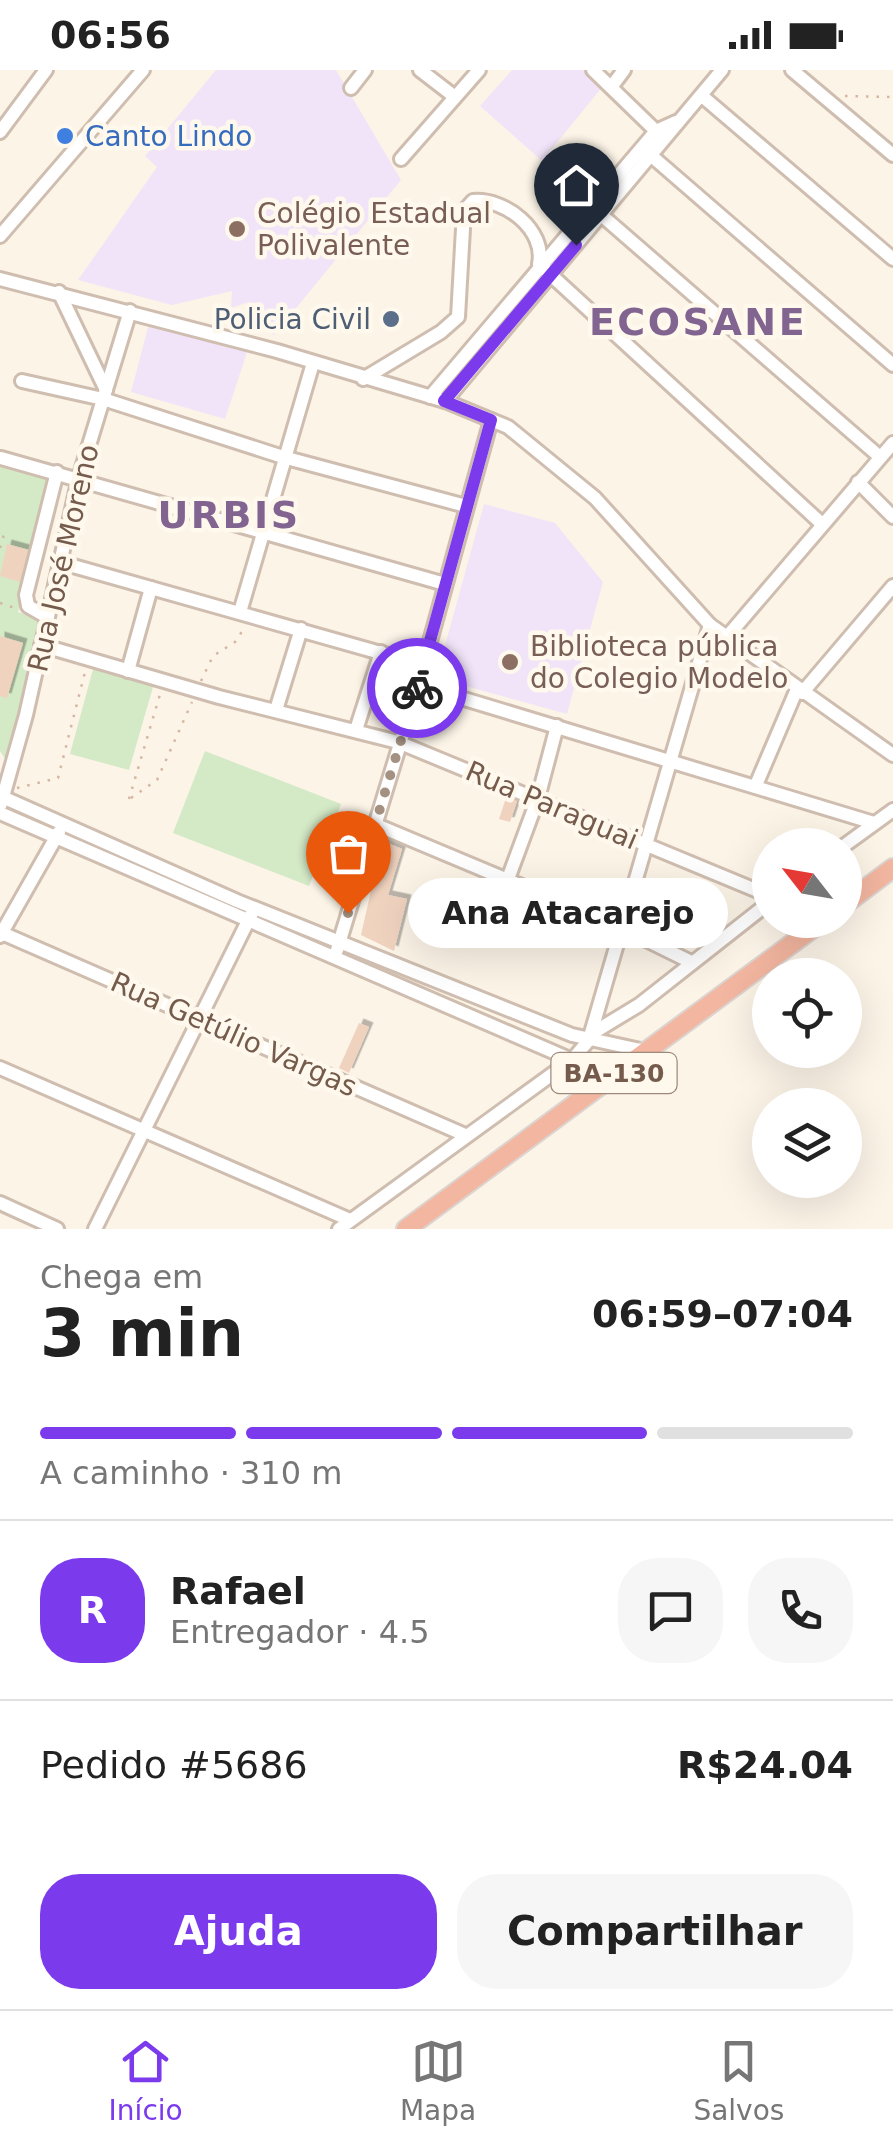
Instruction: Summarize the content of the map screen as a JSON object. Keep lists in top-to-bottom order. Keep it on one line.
{"streets":{"highway":["BA-130"],"street":["Rua José Moreno","Rua Paraguai","Rua Getúlio Vargas"]},"crossings":[["Rua José Moreno","Rua Paraguai"]],"districts":["ECOSANE","URBIS"],"places":["Canto Lindo","Colégio Estadual Polivalente","Policia Civil","Biblioteca pública do Colegio Modelo","Ana Atacarejo"],"north":"top left","page":{"status":"06:56","bubble":"Ana Atacarejo","heading":["3 min","Chega em","06:59–07:04"],"panel":["Rafael","Entregador · 4.5","Pedido #5686","R$24.04"],"bar":"A caminho · 310 m","round":"R","buttons":["Ajuda","Compartilhar"],"tabs":["Início","Mapa","Salvos"]}}
